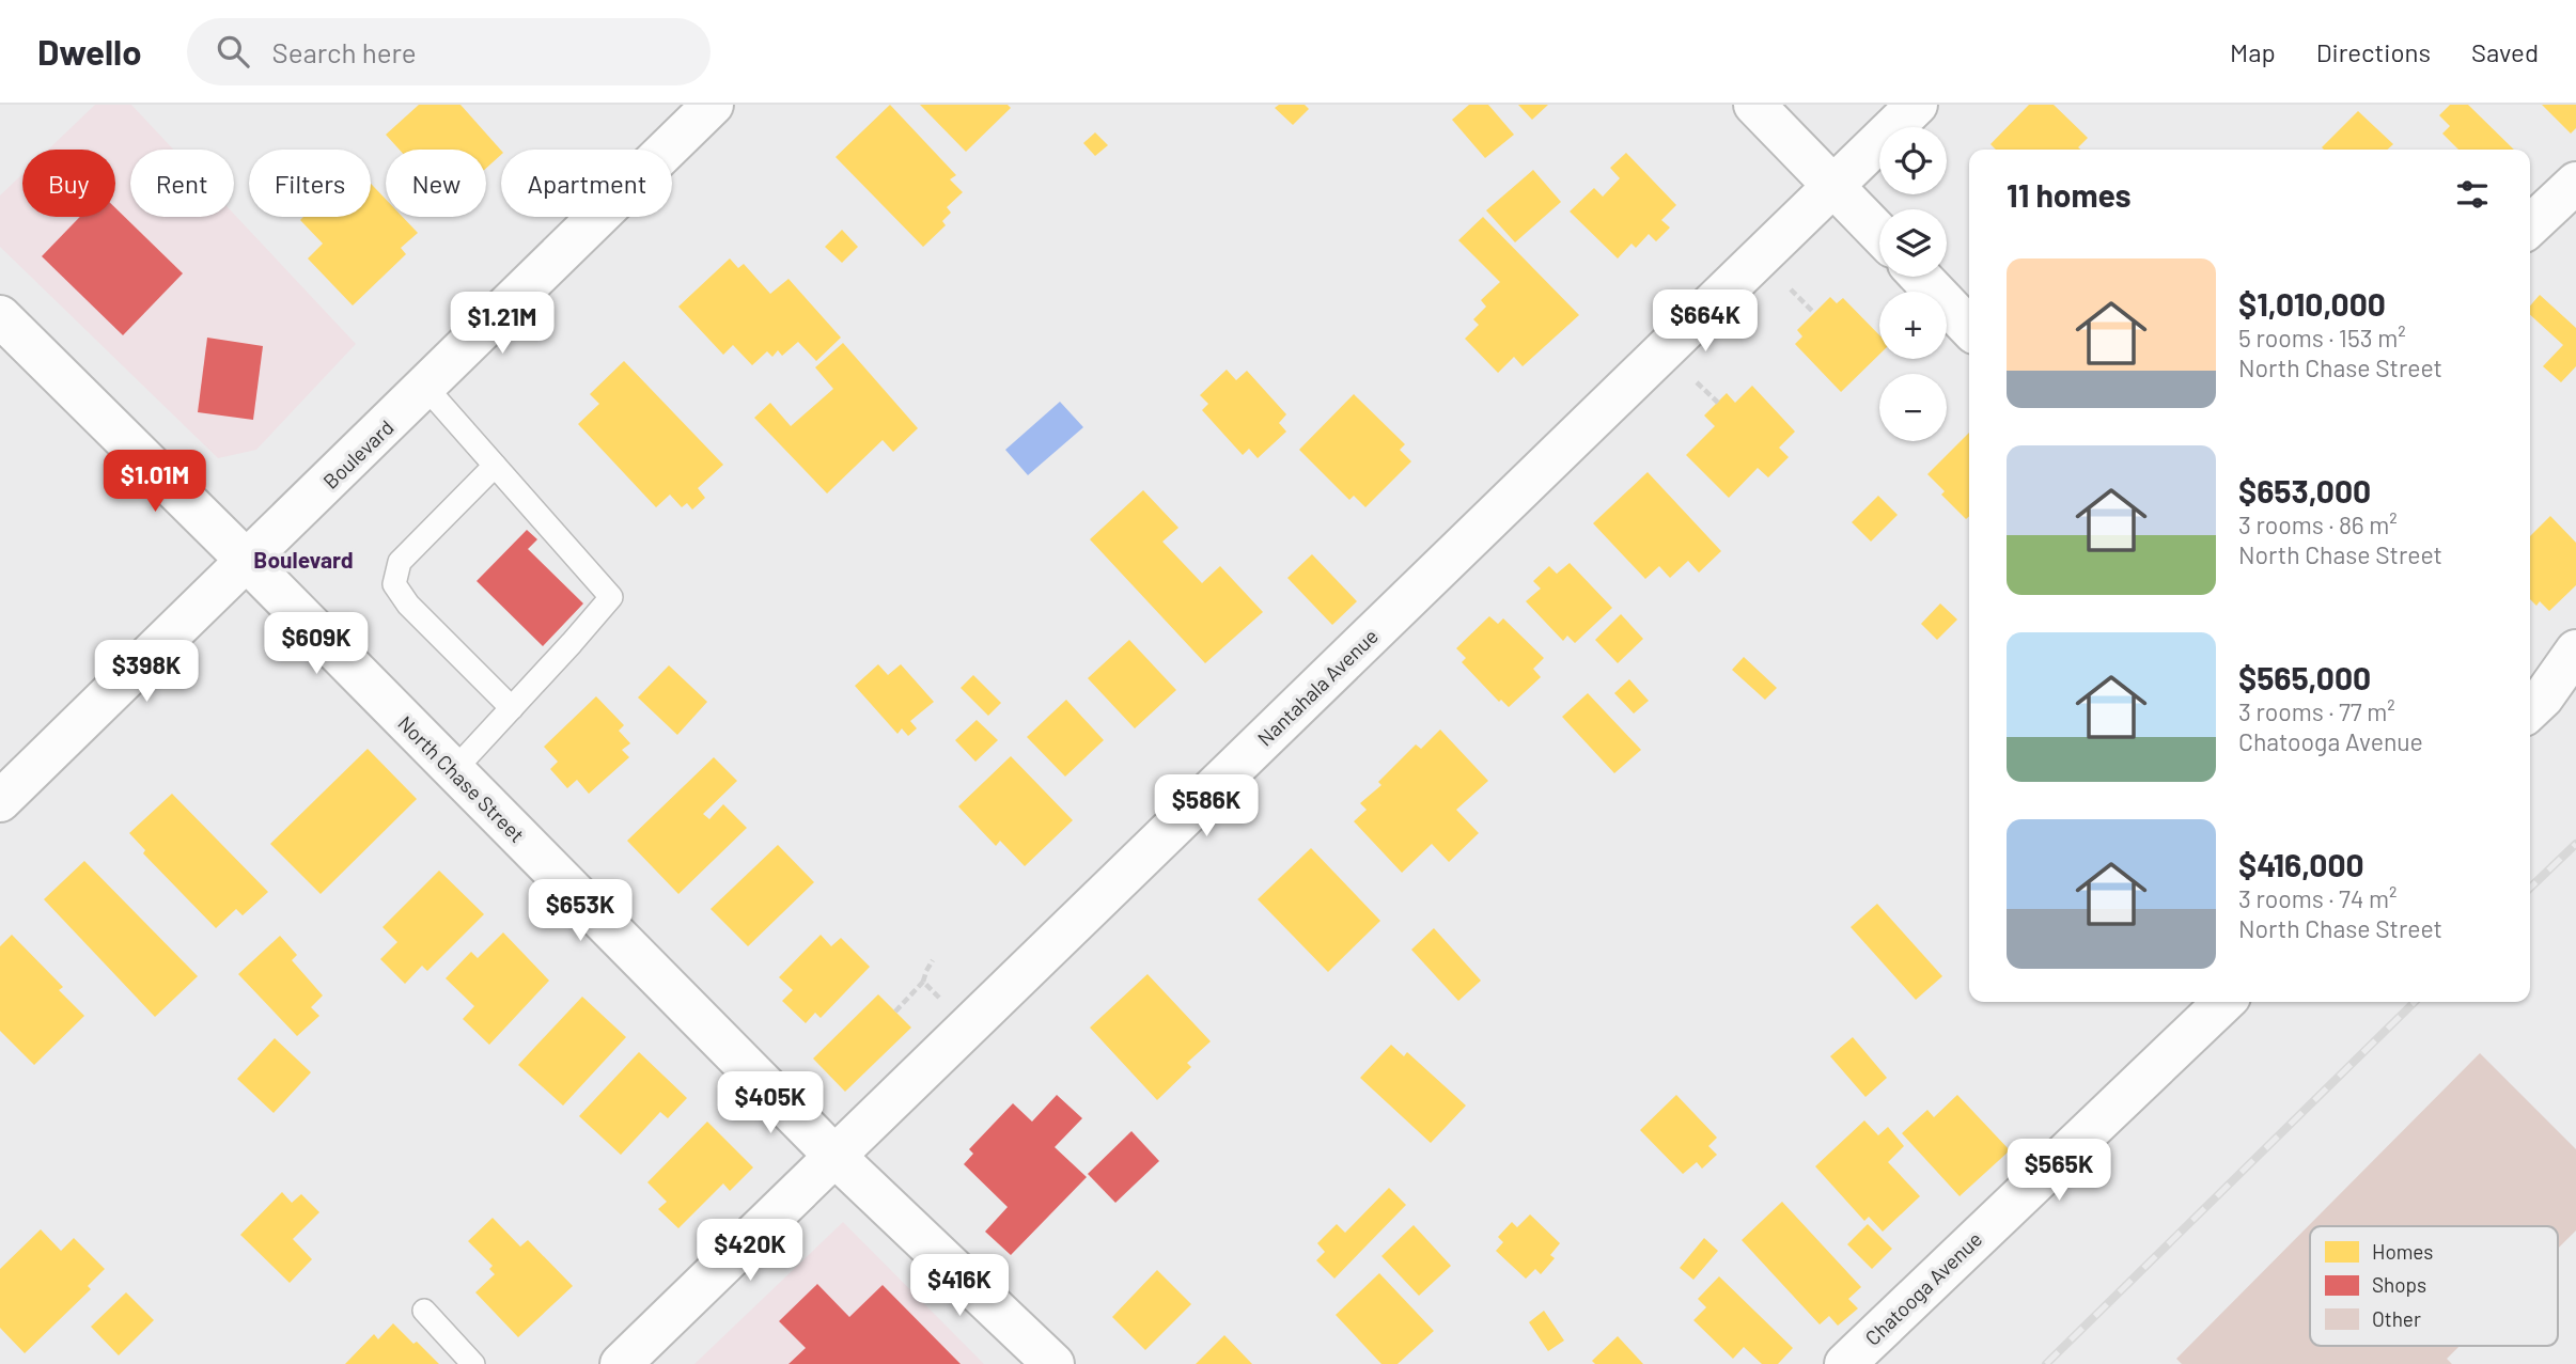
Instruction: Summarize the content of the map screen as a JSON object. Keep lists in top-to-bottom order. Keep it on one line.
{"streets":{"street":["Boulevard","Nantahala Avenue","North Chase Street","Chatooga Avenue"]},"crossings":[["Boulevard","North Chase Street"],["Nantahala Avenue","North Chase Street"]],"districts":["Boulevard"],"legend":["Homes","Shops","Other"],"page":{"header":"Dwello","search":"Search here","nav":["Map","Directions","Saved"],"map_buttons":["+","−"],"chip":["Buy","Rent","Filters","New","Apartment"],"heading":"11 homes","list":[{"name":"$1,010,000","note":"5 rooms · 153 m² · North Chase Street"},{"name":"$653,000","note":"3 rooms · 86 m² · North Chase Street"},{"name":"$565,000","note":"3 rooms · 77 m² · Chatooga Avenue"},{"name":"$416,000","note":"3 rooms · 74 m² · North Chase Street"}],"price":["$664K","$1.21M","$1.01M","$609K","$398K","$586K","$653K","$405K","$565K","$420K","$416K"]}}
